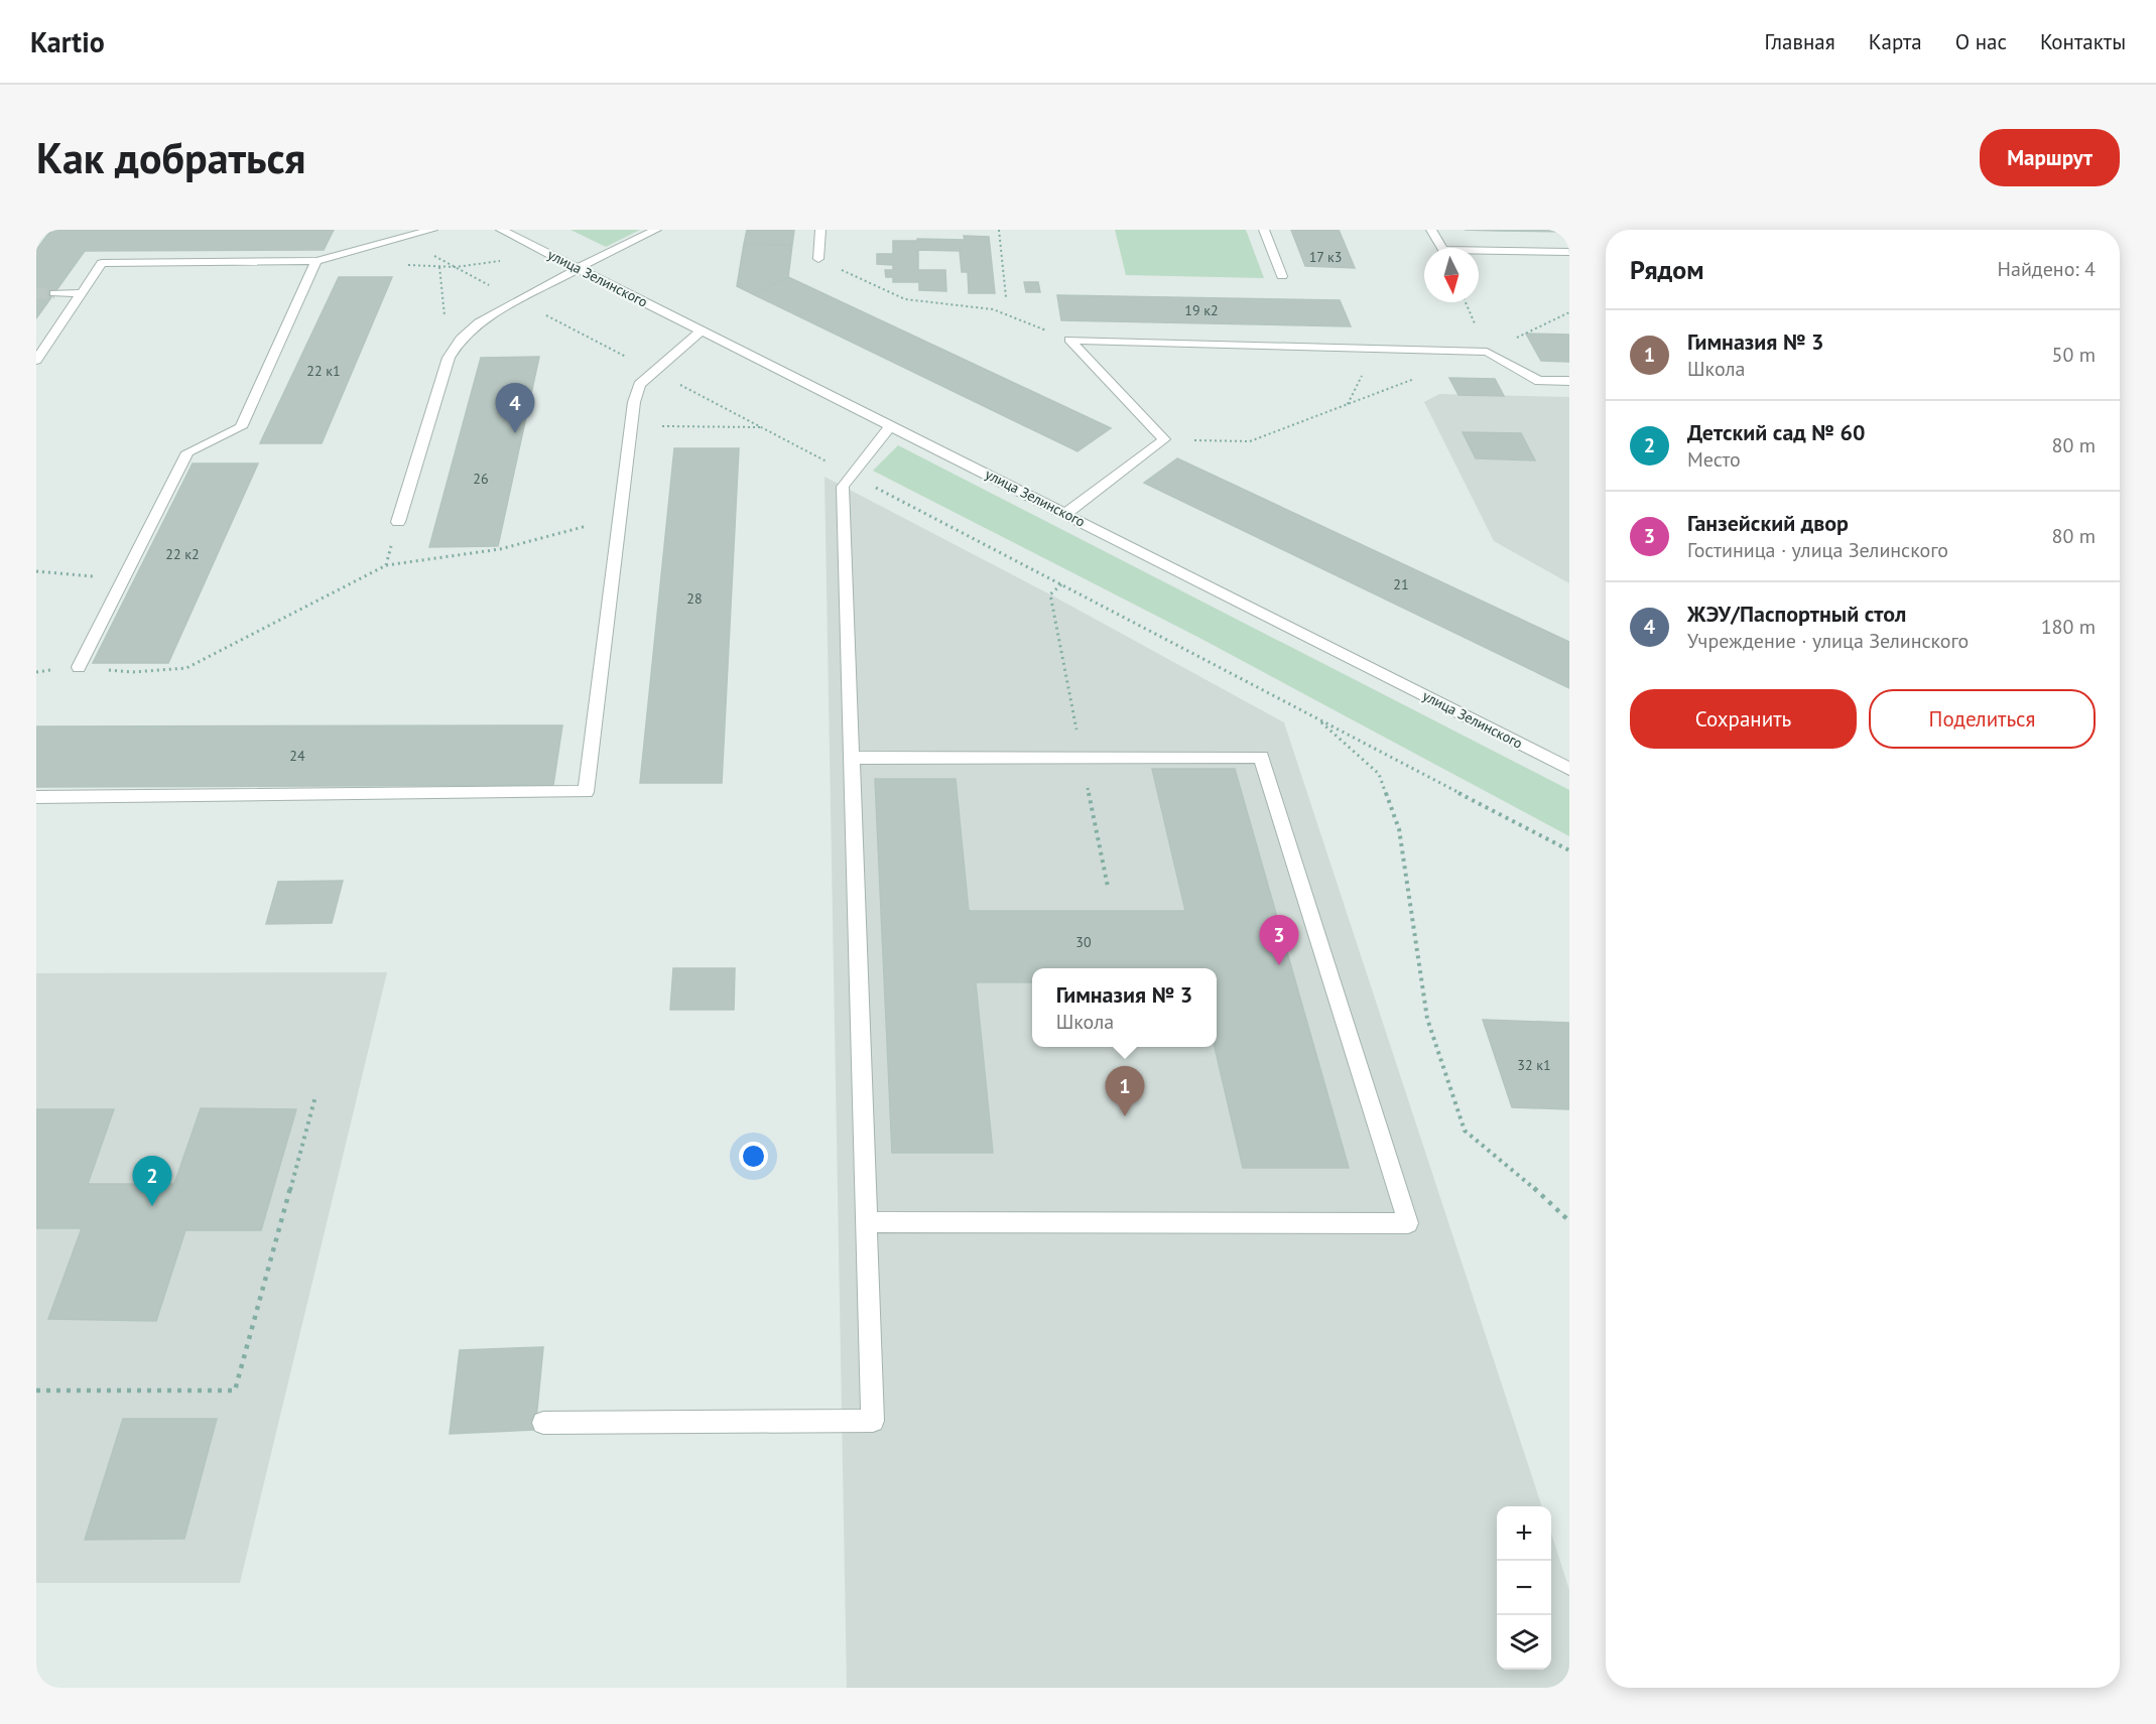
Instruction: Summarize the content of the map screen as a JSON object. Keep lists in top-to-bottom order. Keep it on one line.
{"streets":{"street":["улица Зелинского"]},"house_numbers":["17 к3","19 к2","22 к1","26","22 к2","21","28","24","30","32 к1"],"north":"bottom","page":{"header":"Kartio","nav":["Главная","Карта","О нас","Контакты"],"buttons":["Маршрут",["Сохранить","Поделиться"]],"title":"Как добраться","heading":["Рядом","Найдено: 4"],"list":[{"mark":"1","name":"Гимназия № 3","note":"Школа","value":"50 m"},{"mark":"2","name":"Детский сад № 60","note":"Место","value":"80 m"},{"mark":"3","name":"Ганзейский двор","note":"Гостиница · улица Зелинского","value":"80 m"},{"mark":"4","name":"ЖЭУ/Паспортный стол","note":"Учреждение · улица Зелинского","value":"180 m"}],"pins":["4","3","1","2"],"popup":["Гимназия № 3","Школа"],"map_buttons":["+","−"]}}
